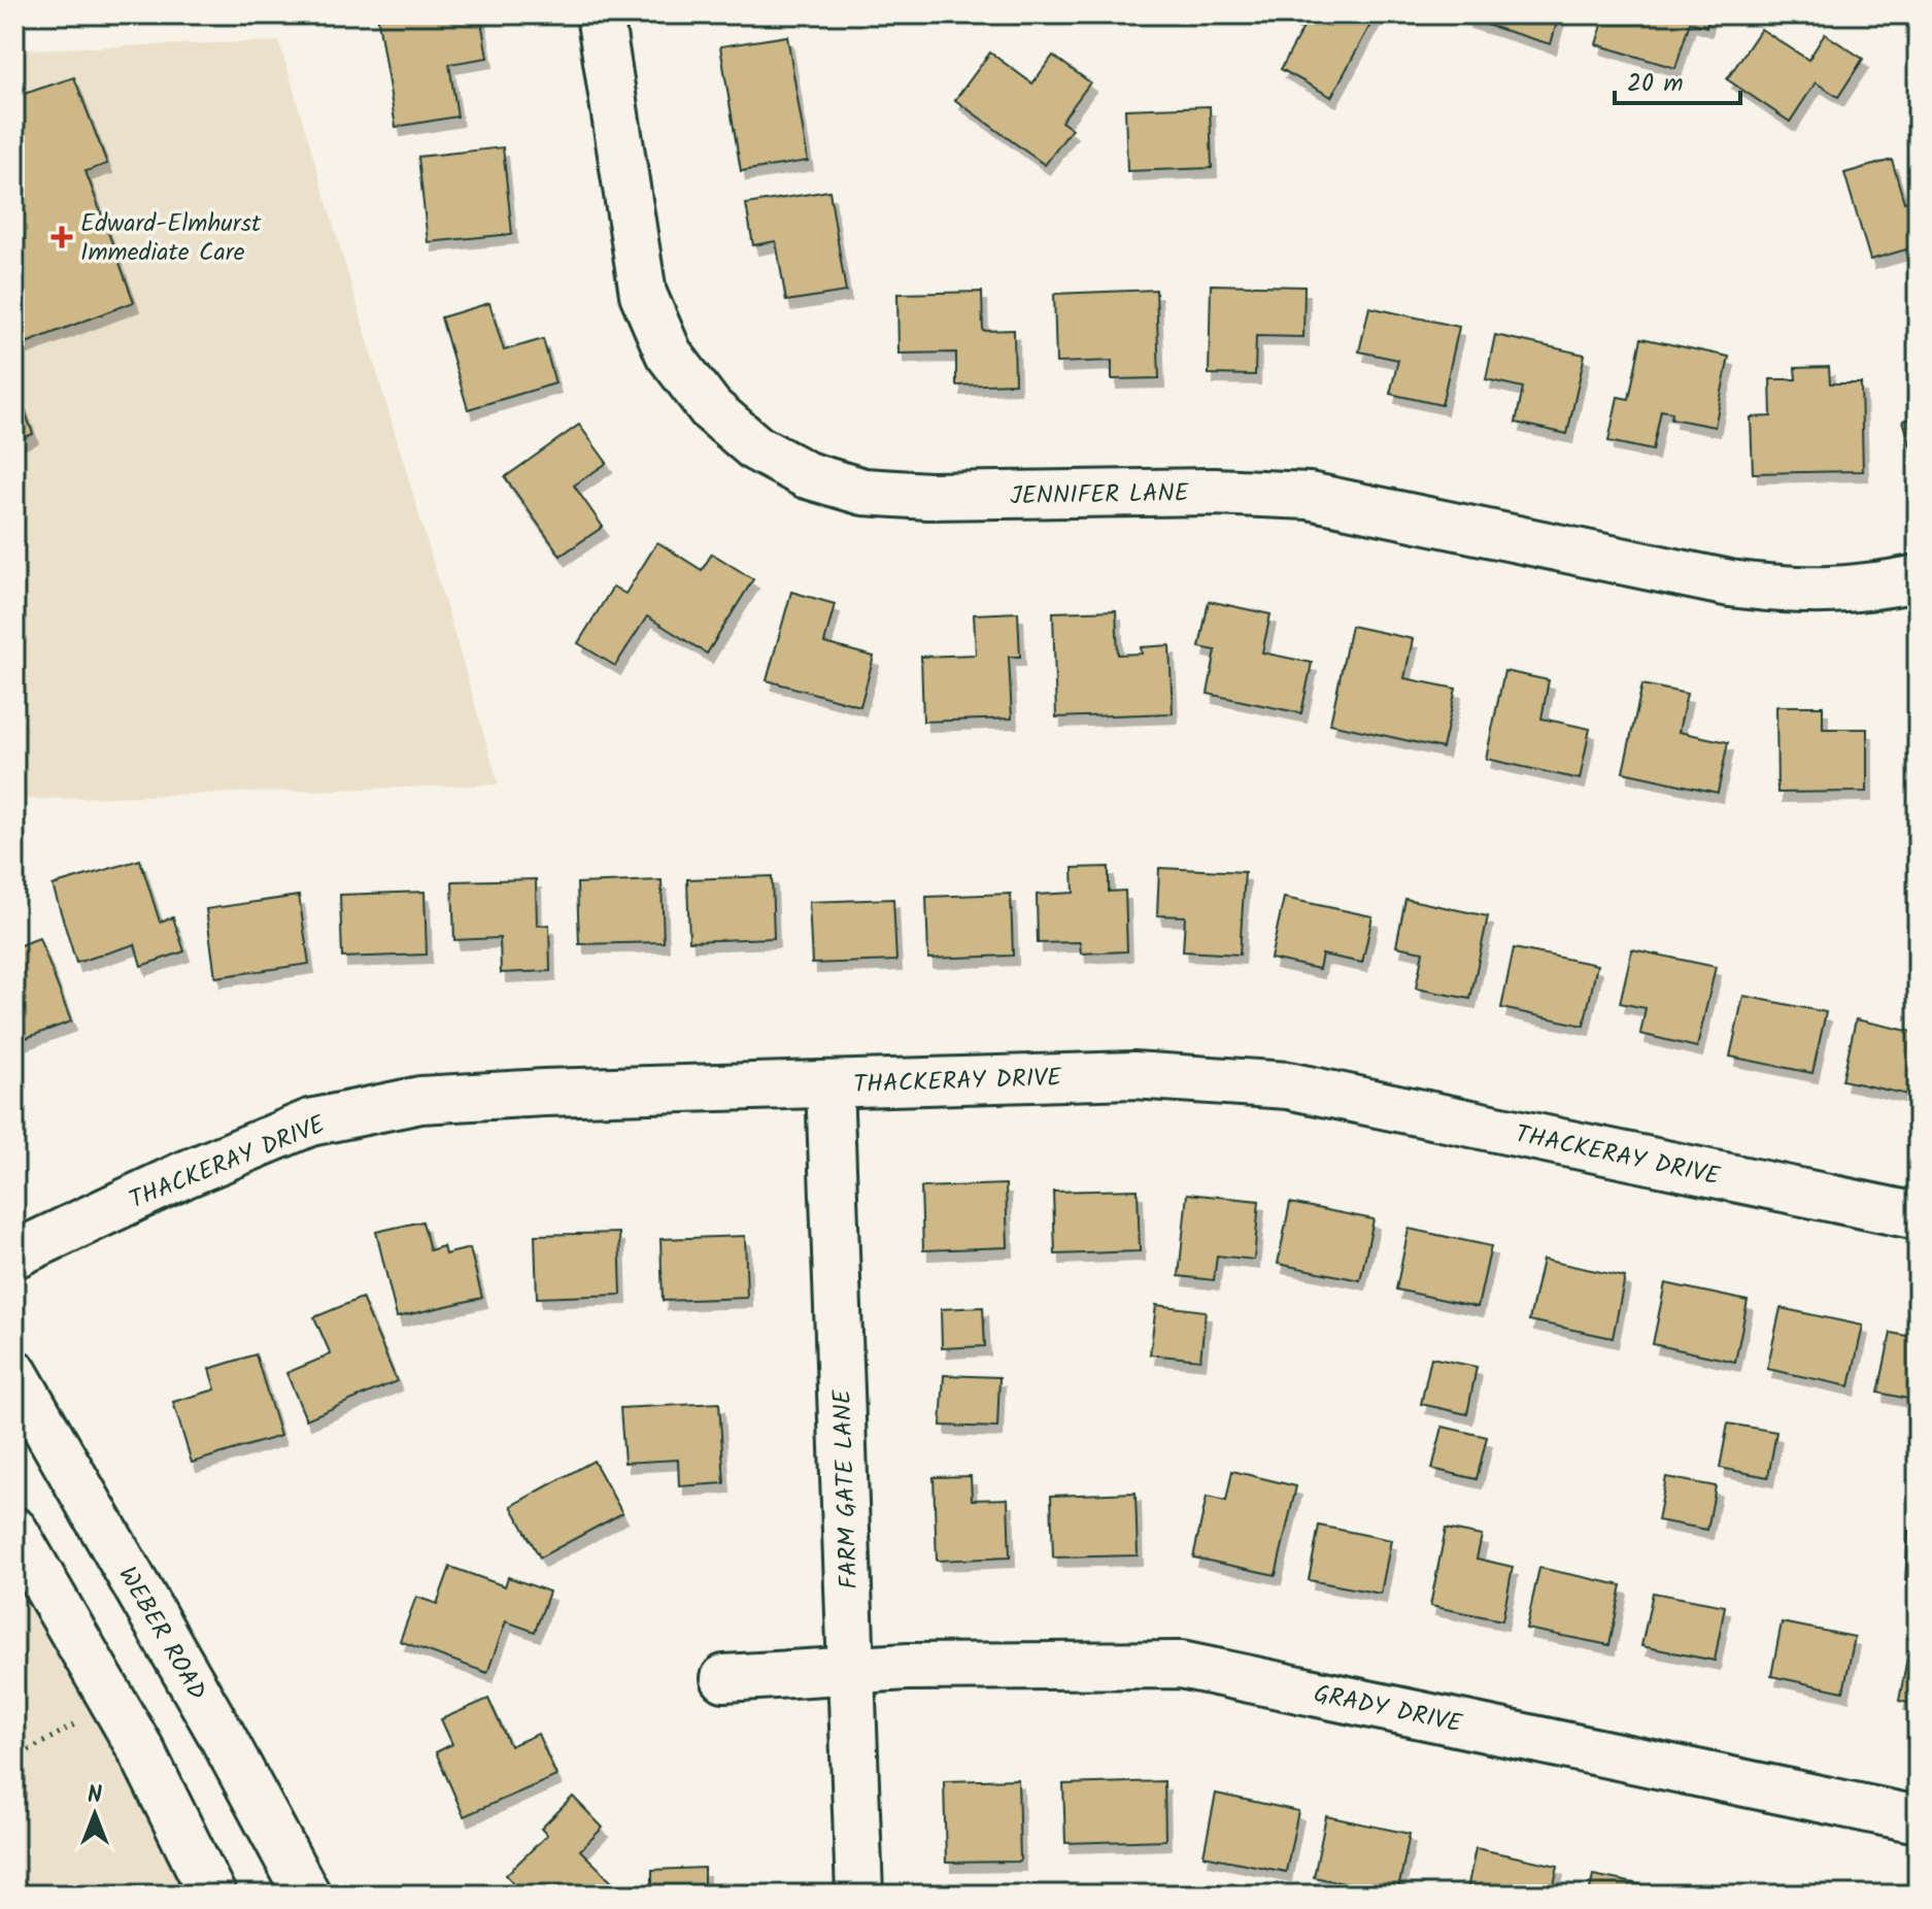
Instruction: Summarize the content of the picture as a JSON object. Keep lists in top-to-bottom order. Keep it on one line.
{"streets":{"street":["JENNIFER LANE","THACKERAY DRIVE","FARM GATE LANE","WEBER ROAD","GRADY DRIVE"]},"crossings":[["THACKERAY DRIVE","FARM GATE LANE"],["FARM GATE LANE","GRADY DRIVE"]],"places":{"health":["Edward-Elmhurst Immediate Care"]},"scale_bar":"20 m","north":"top"}
